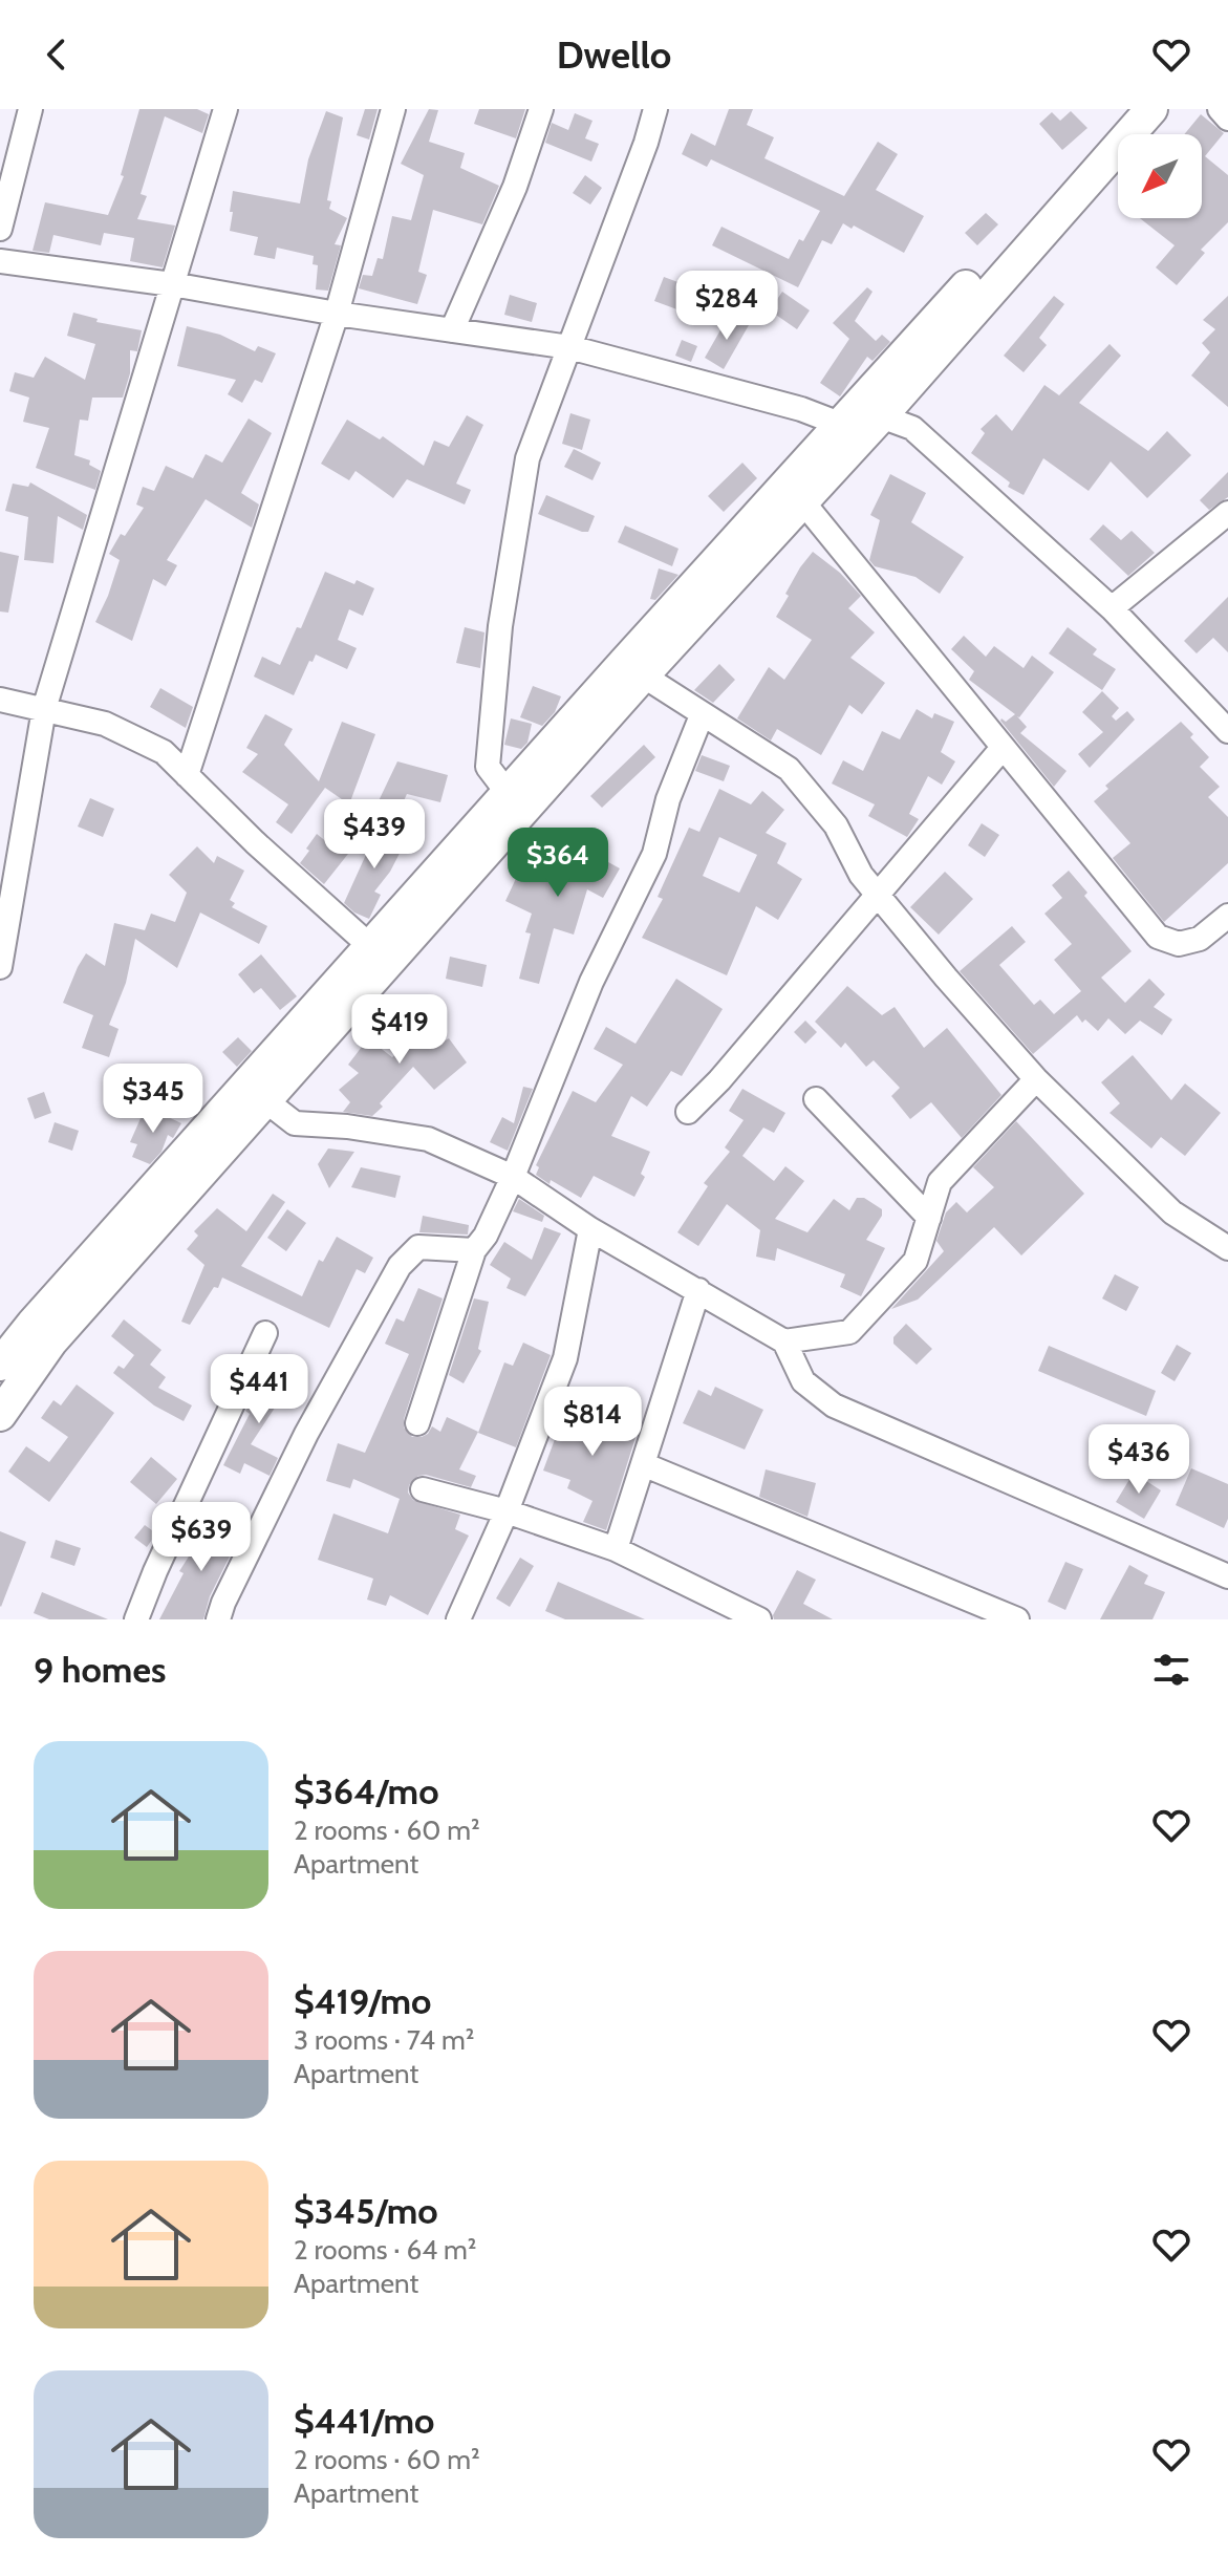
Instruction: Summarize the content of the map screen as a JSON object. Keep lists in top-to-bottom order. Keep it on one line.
{"north":"bottom left","page":{"header":"Dwello","price":["$284","$439","$364","$419","$345","$441","$814","$436","$639"],"heading":"9 homes","list":[{"name":"$364/mo","note":"2 rooms · 60 m² · Apartment"},{"name":"$419/mo","note":"3 rooms · 74 m² · Apartment"},{"name":"$345/mo","note":"2 rooms · 64 m² · Apartment"},{"name":"$441/mo","note":"2 rooms · 60 m² · Apartment"}]}}
